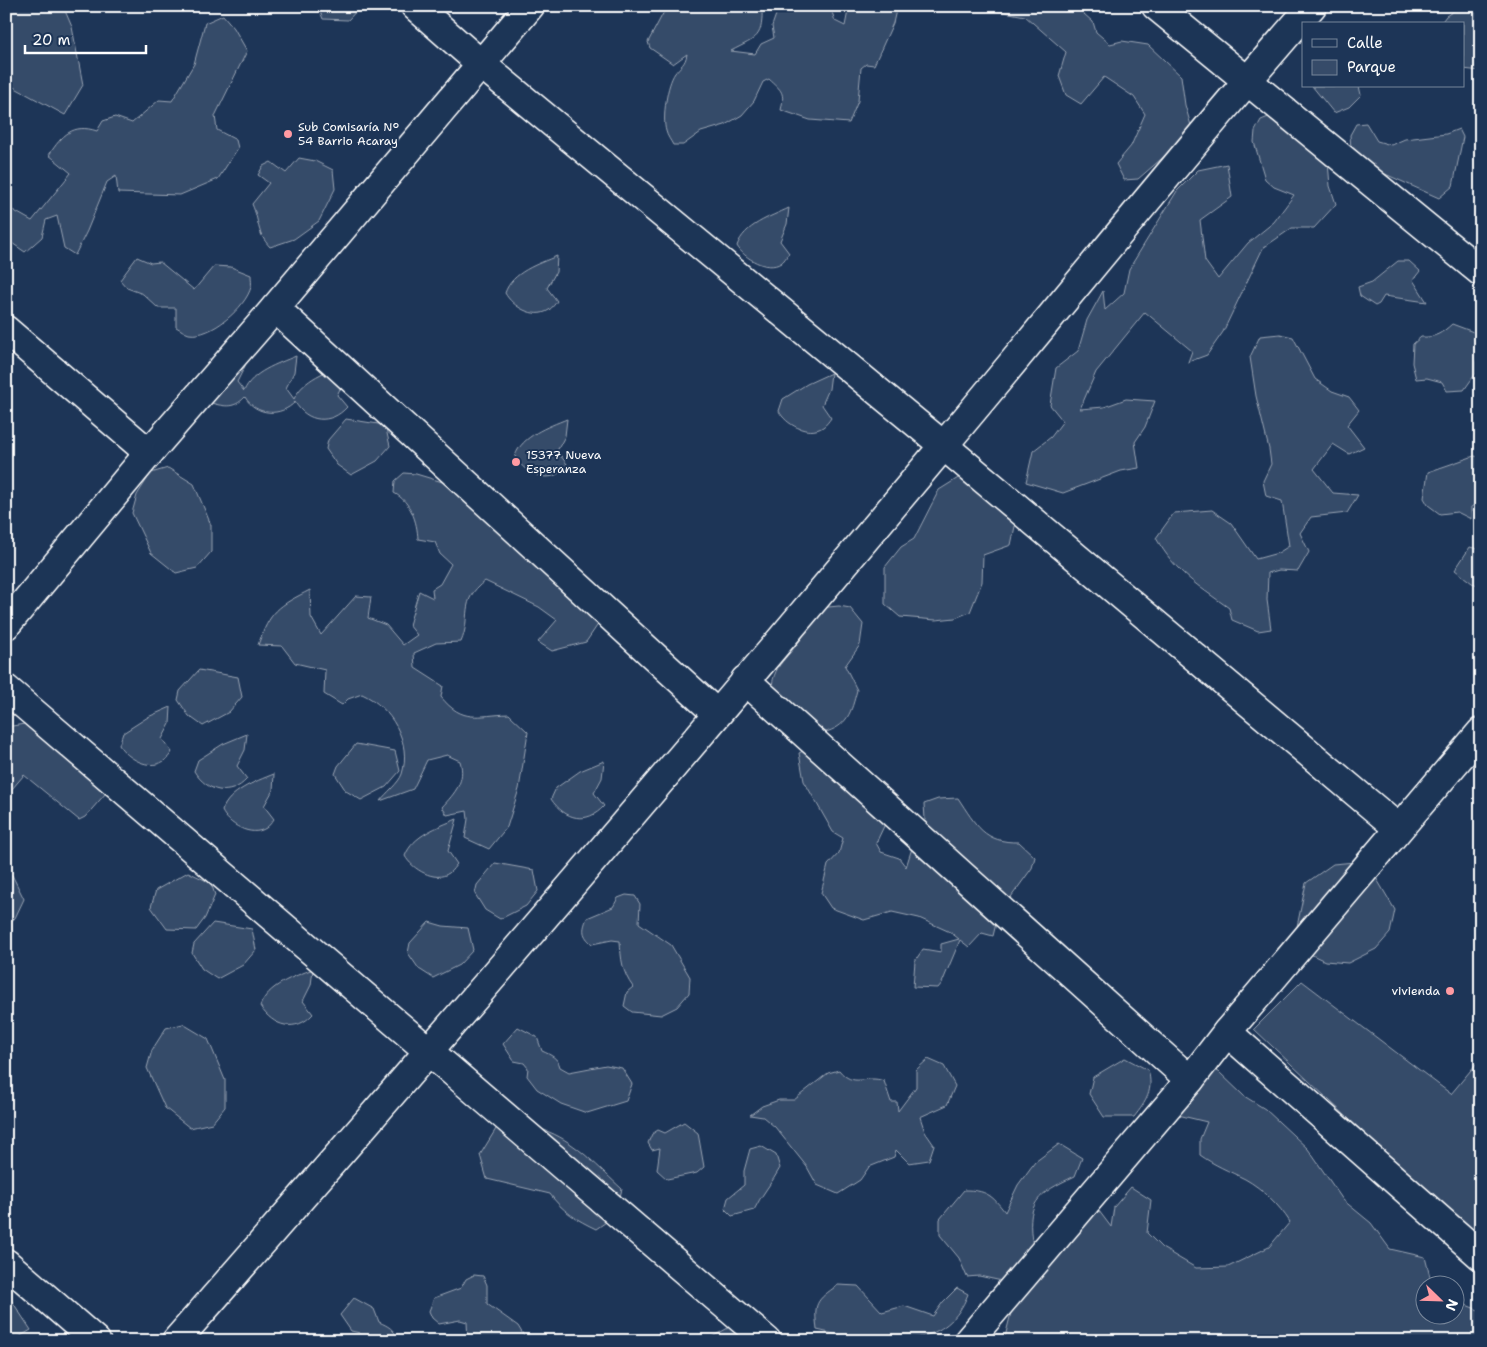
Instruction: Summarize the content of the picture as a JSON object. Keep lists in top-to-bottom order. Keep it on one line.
{"places":["Sub Comisaría N° 54 Barrio Acaray","15377 Nueva Esperanza","vivienda"],"legend":["Calle","Parque"],"scale_bar":"20 m","north":"bottom right"}
